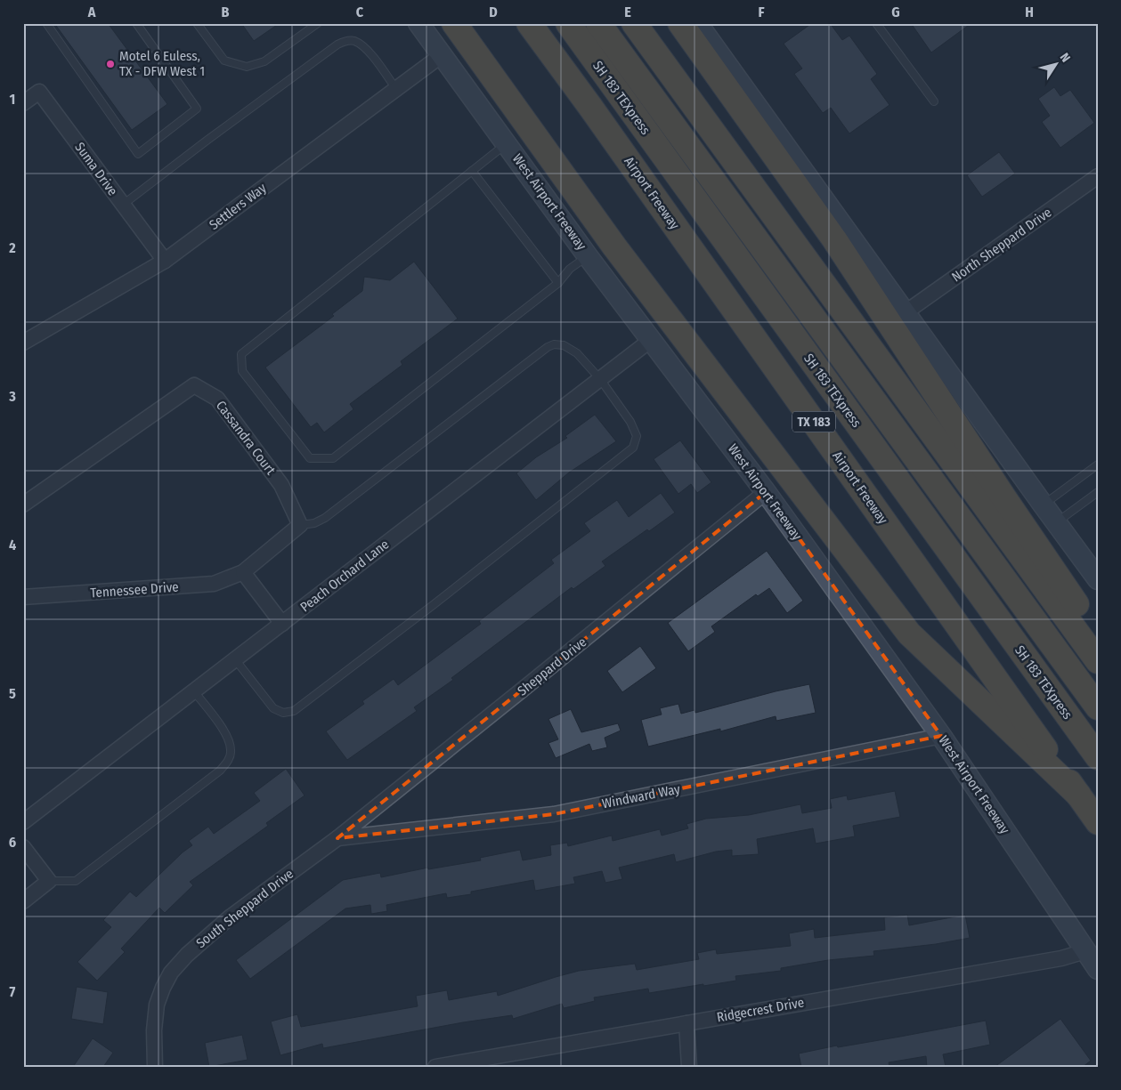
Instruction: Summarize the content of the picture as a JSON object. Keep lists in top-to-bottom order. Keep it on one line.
{"streets":{"highway":["SH 183 TEXpress","Airport Freeway","TX 183"],"main road":["West Airport Freeway"],"street":["Suma Drive","Settlers Way","North Sheppard Drive","Cassandra Court","Peach Orchard Lane","Tennessee Drive","Sheppard Drive","Windward Way","South Sheppard Drive","Ridgecrest Drive"]},"crossings":[["Suma Drive","Settlers Way"],["West Airport Freeway","Settlers Way"],["West Airport Freeway","Peach Orchard Lane"],["West Airport Freeway","Sheppard Drive"],["West Airport Freeway","Windward Way"],["West Airport Freeway","Ridgecrest Drive"],["Sheppard Drive","Windward Way"],["Sheppard Drive","South Sheppard Drive"],["Windward Way","South Sheppard Drive"]],"places":["Motel 6 Euless, TX - DFW West 1"],"north":"top right","grid":{"columns":["A","B","C","D","E","F","G","H"],"rows":["1","2","3","4","5","6","7"]}}
